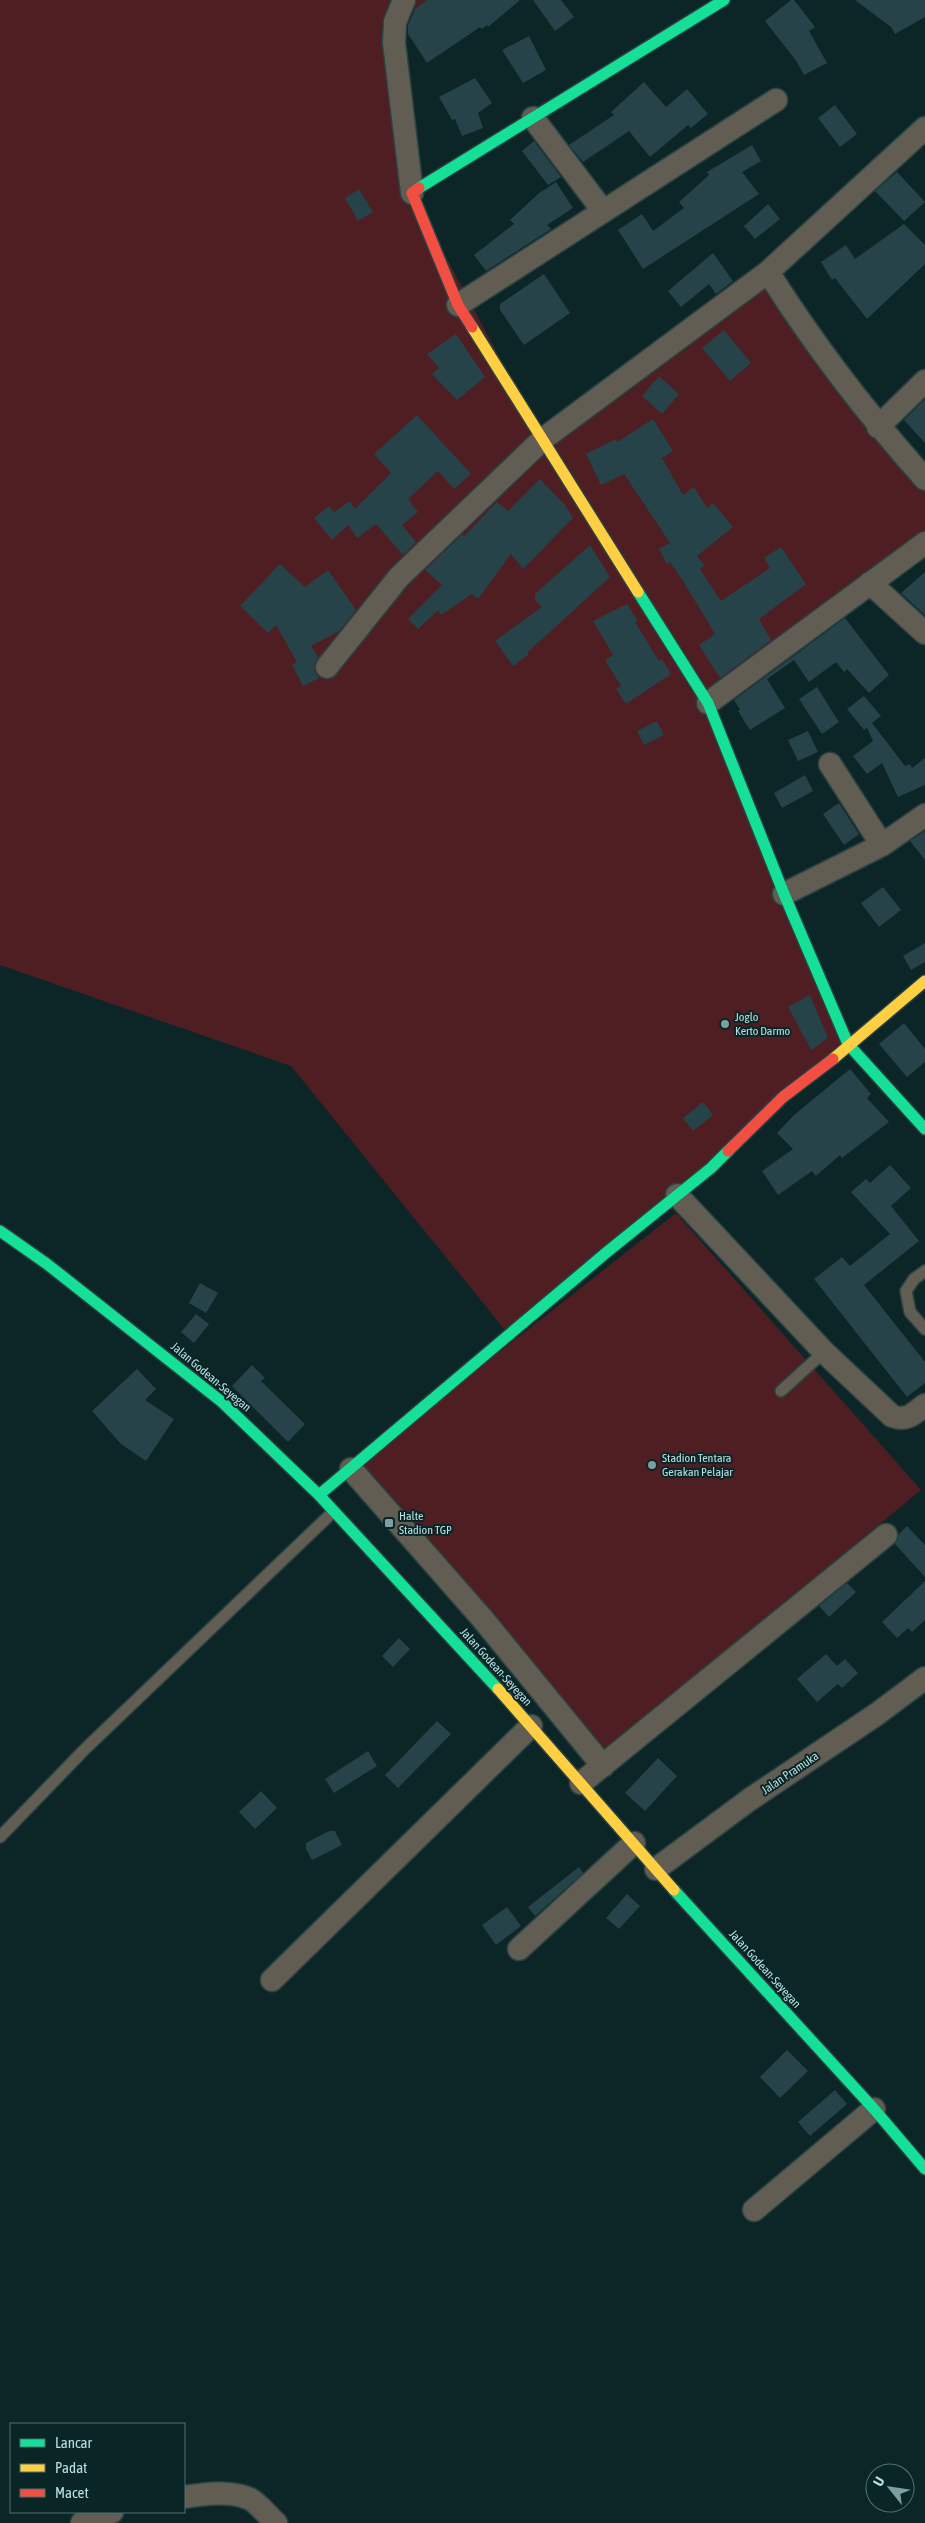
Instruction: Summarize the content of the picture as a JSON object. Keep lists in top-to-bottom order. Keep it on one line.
{"streets":{"street":["Jalan Godean-Seyegan","Jalan Pramuka"]},"crossings":[["Jalan Godean-Seyegan","Jalan Pramuka"]],"places":{"other":["Joglo Kerto Darmo","Stadion Tentara Gerakan Pelajar"],"transit":["Halte Stadion TGP"]},"legend":["Lancar","Padat","Macet"],"north":"top left"}
